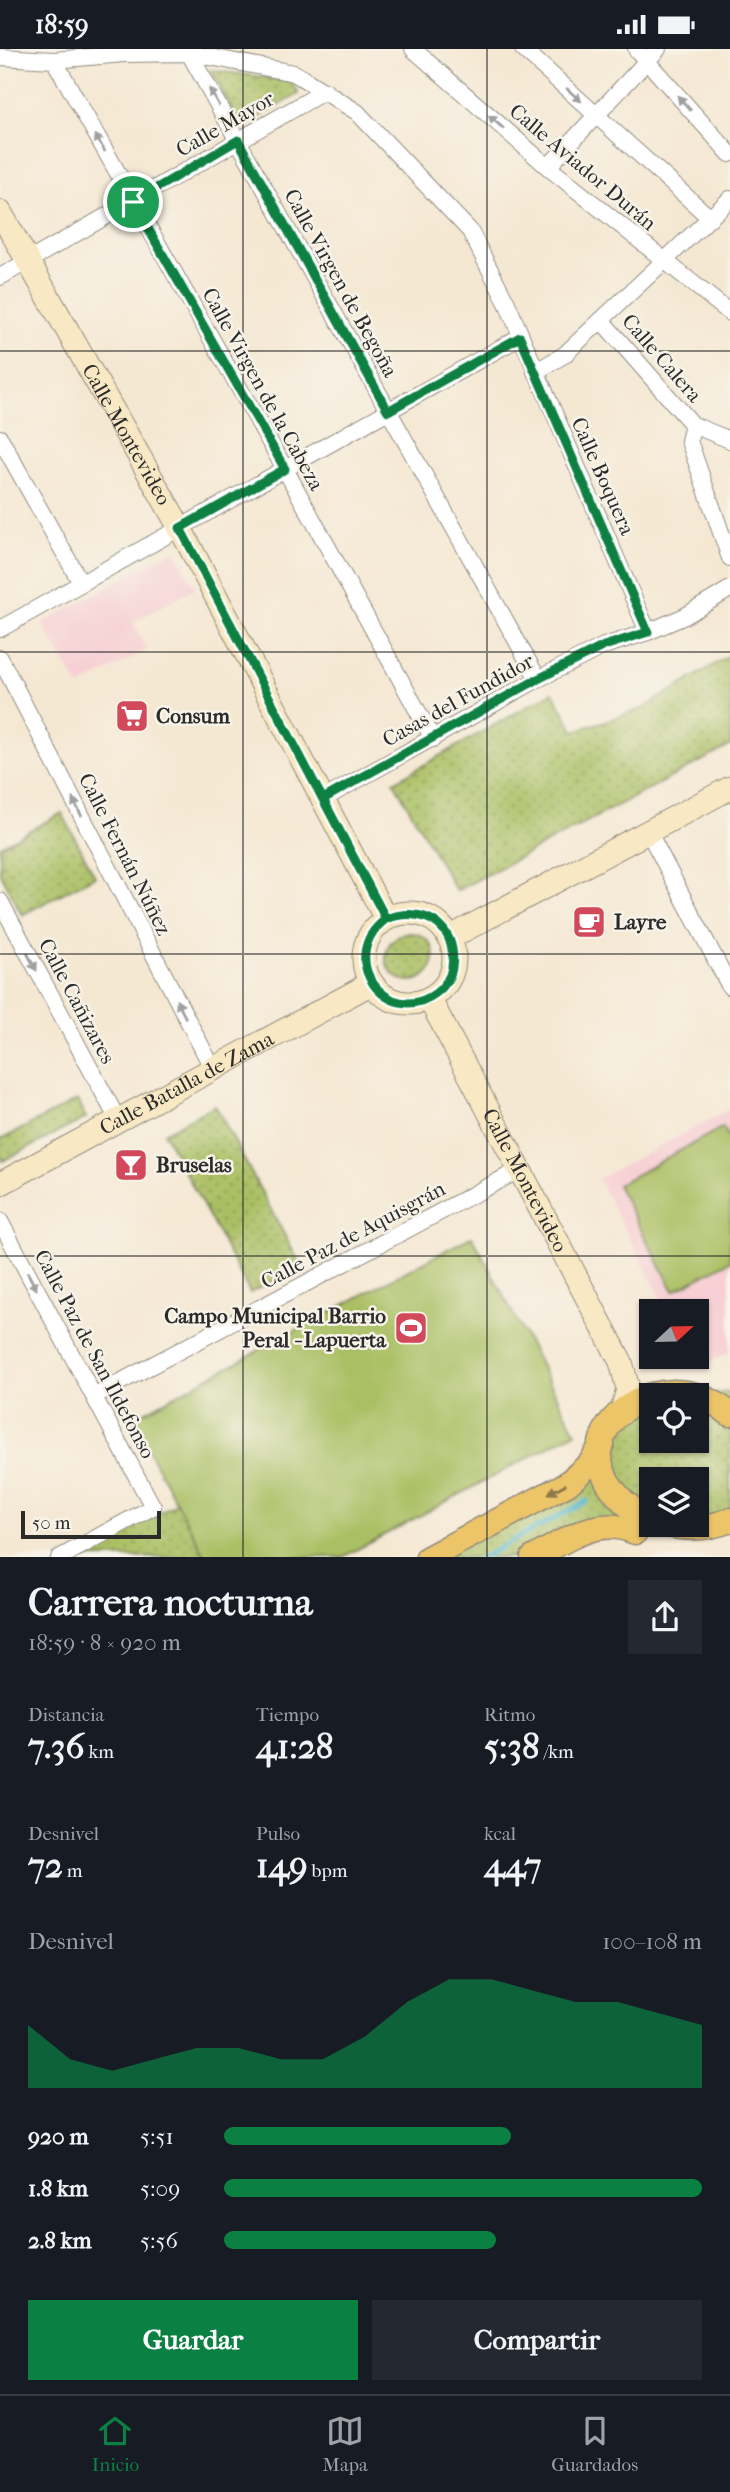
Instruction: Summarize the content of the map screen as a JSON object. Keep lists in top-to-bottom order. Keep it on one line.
{"streets":{"street":["Calle Mayor","Calle Aviador Durán","Calle Virgen de Begoña","Calle Calera","Calle Virgen de la Cabeza","Calle Montevideo","Calle Boquera","Casas del Fundidor","Calle Fernán Núñez","Calle Cañizares","Calle Batalla de Zama","Calle Paz de Aquisgrán","Calle Paz de San Ildefonso"]},"crossings":[["Calle Mayor","Calle Virgen de Begoña"],["Calle Mayor","Calle Virgen de la Cabeza"],["Calle Mayor","Calle Montevideo"],["Calle Mayor","Calle Boquera"],["Calle Virgen de Begoña","Calle Boquera"],["Calle Virgen de Begoña","Casas del Fundidor"],["Calle Virgen de la Cabeza","Calle Boquera"],["Calle Virgen de la Cabeza","Casas del Fundidor"],["Calle Montevideo","Casas del Fundidor"],["Calle Montevideo","Calle Batalla de Zama"],["Calle Montevideo","Calle Paz de Aquisgrán"],["Calle Boquera","Casas del Fundidor"],["Calle Fernán Núñez","Calle Batalla de Zama"],["Calle Cañizares","Calle Batalla de Zama"],["Calle Paz de Aquisgrán","Calle Paz de San Ildefonso"]],"one_way":["Calle Fernán Núñez","Calle Cañizares","Calle Paz de San Ildefonso"],"places":{"supermarket":["Consum"],"cafe":["Layre"],"bar":["Bruselas"],"sports":["Campo Municipal Barrio Peral - Lapuerta"]},"scale_bar":"50 m","north":"right","page":{"status":"18:59","scale":"50 m","heading":["Carrera nocturna","18:59 · 8 × 920 m"],"stats":[["Distancia","7.36 km"],["Tiempo","41:28"],["Ritmo","5:38 /km"],["Desnivel","72 m"],["Pulso","149 bpm"],["kcal","447"]],"chart":["Desnivel","100–108 m"],"list":[{"name":"920 m","note":"5:51"},{"name":"1.8 km","note":"5:09"},{"name":"2.8 km","note":"5:56"}],"buttons":["Guardar","Compartir"],"tabs":["Inicio","Mapa","Guardados"]}}
